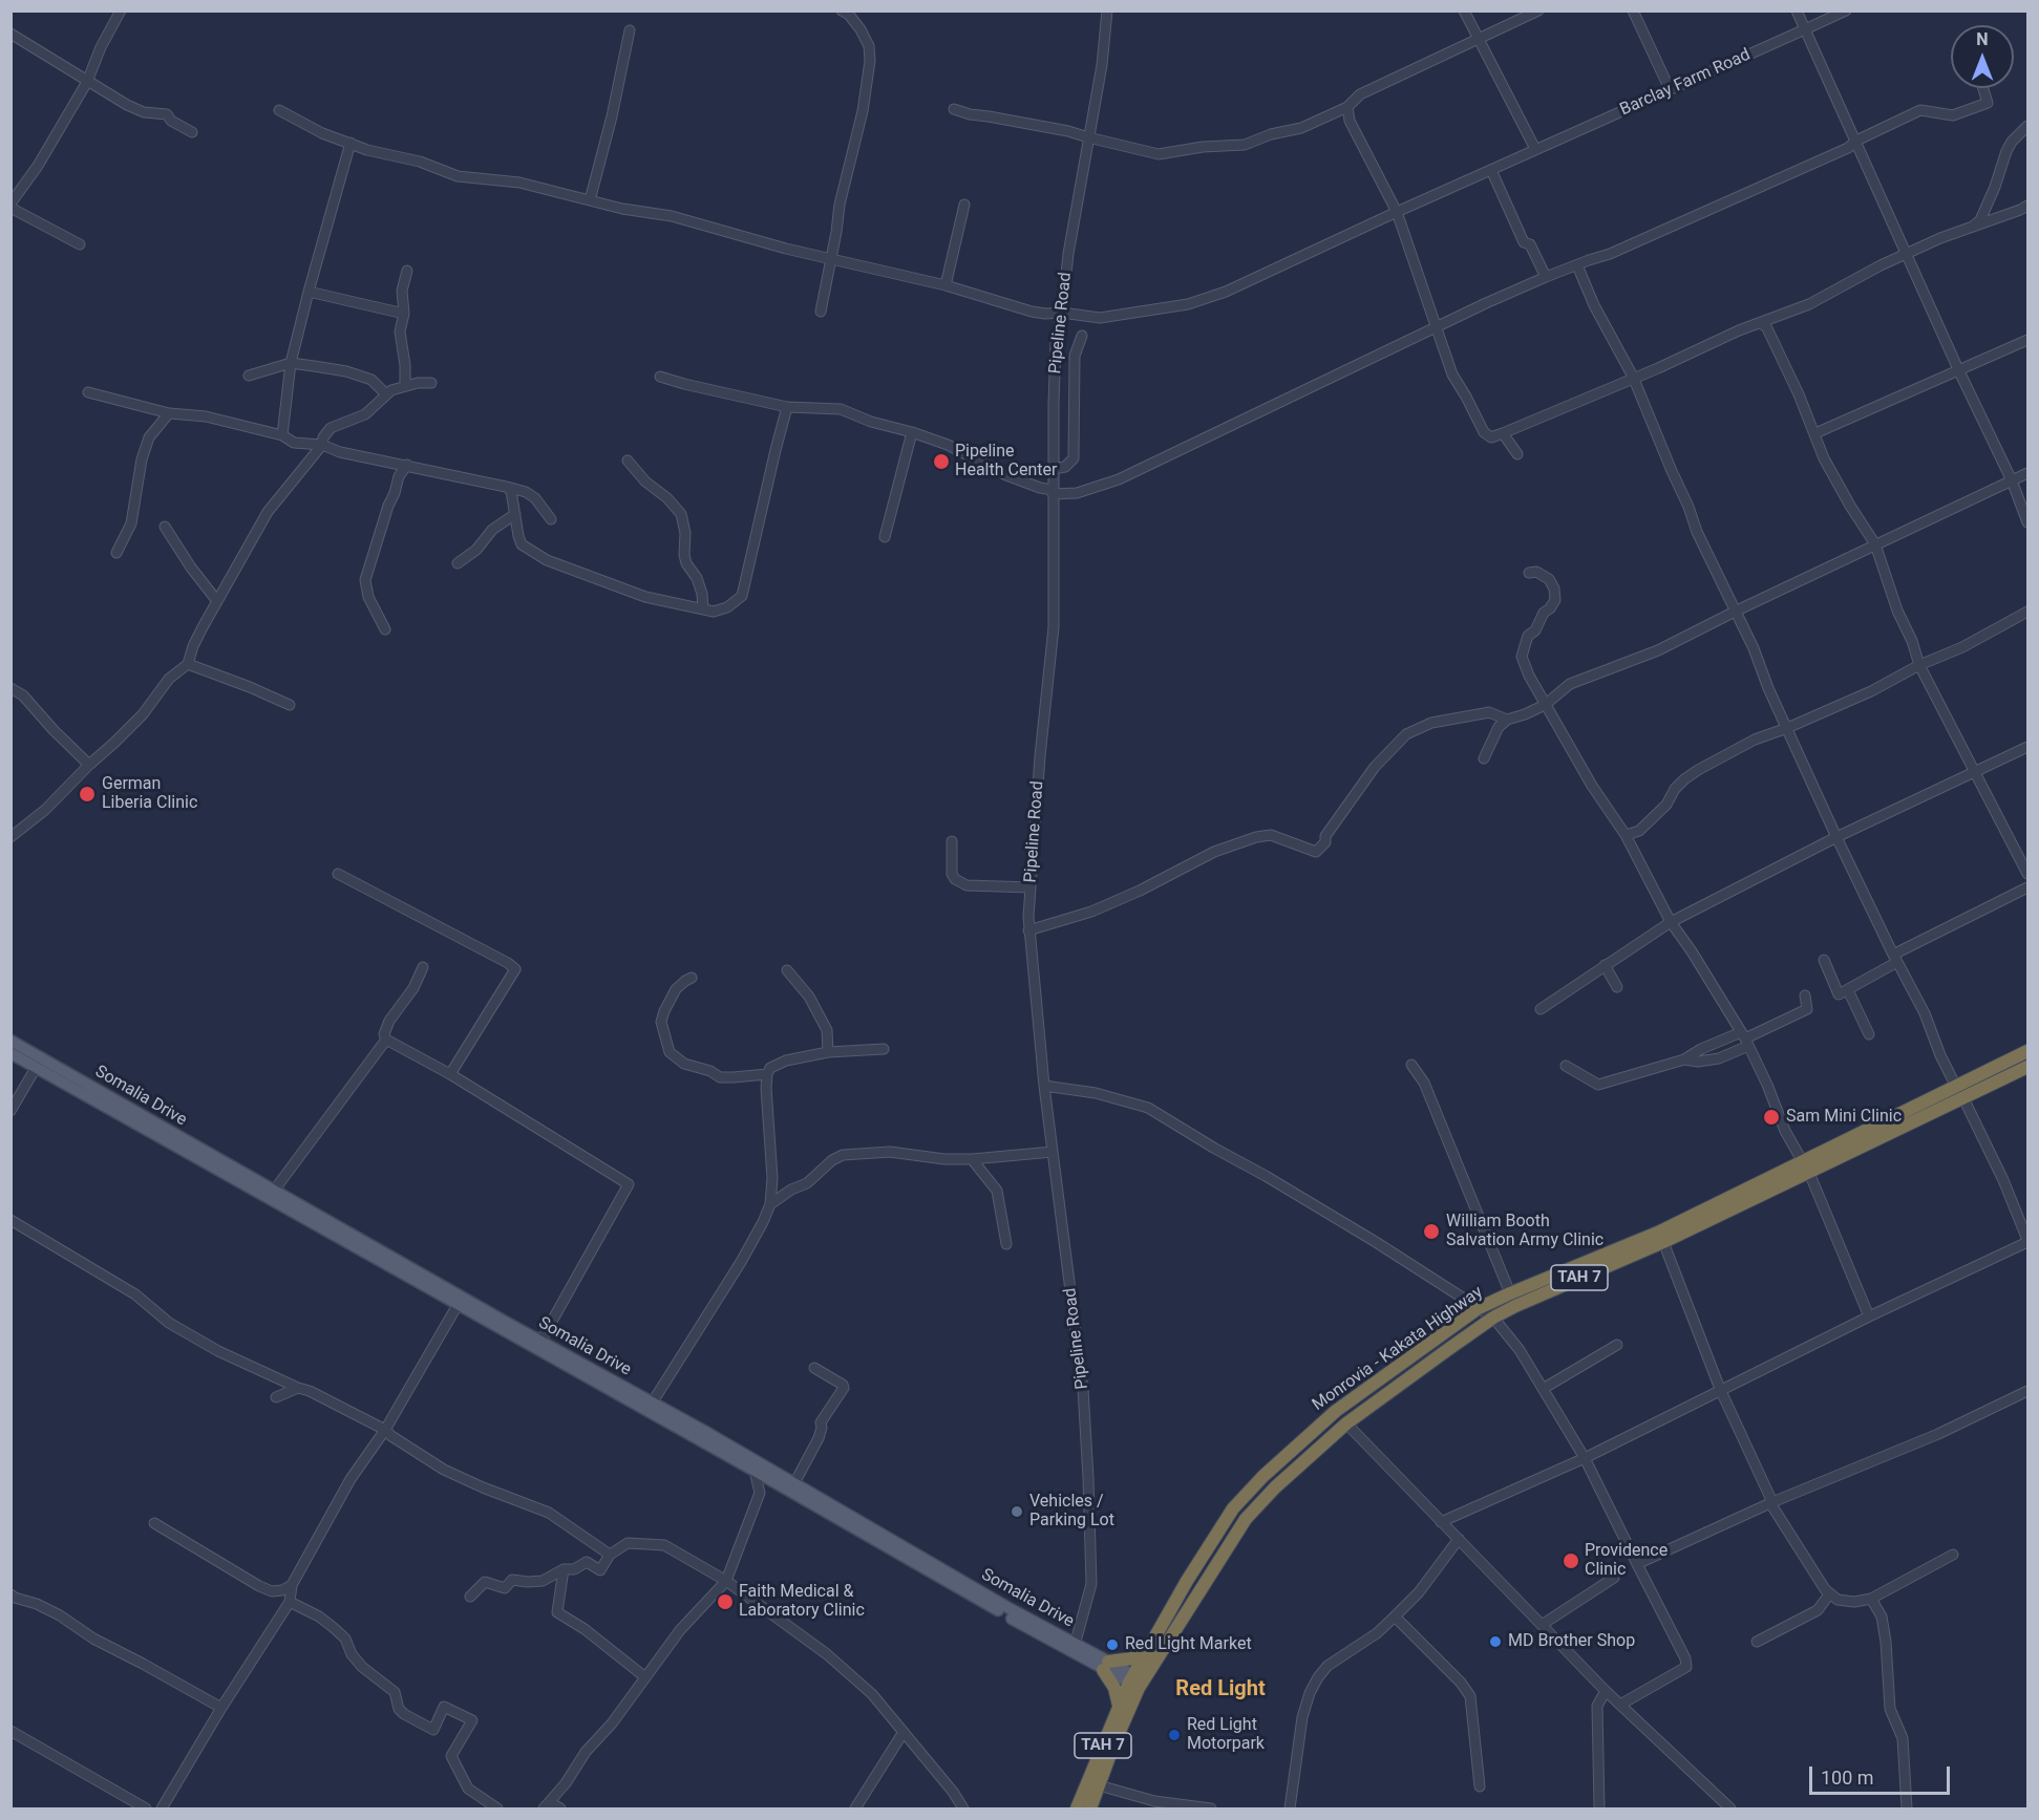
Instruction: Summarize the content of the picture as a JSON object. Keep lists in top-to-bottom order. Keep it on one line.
{"streets":{"highway":["TAH 7","Monrovia - Kakata Highway"],"main road":["Somalia Drive"],"street":["Barclay Farm Road","Pipeline Road"]},"crossings":[["Barclay Farm Road","Pipeline Road"],["Pipeline Road","Somalia Drive"],["Somalia Drive","TAH 7"],["Somalia Drive","Monrovia - Kakata Highway"],["TAH 7","Monrovia - Kakata Highway"]],"districts":["Red Light"],"places":["Pipeline Health Center","German Liberia Clinic","Sam Mini Clinic","William Booth Salvation Army Clinic","Vehicles / Parking Lot","Providence Clinic","Faith Medical & Laboratory Clinic","MD Brother Shop","Red Light Market","Red Light Motorpark"],"scale_bar":"100 m","north":"top"}
